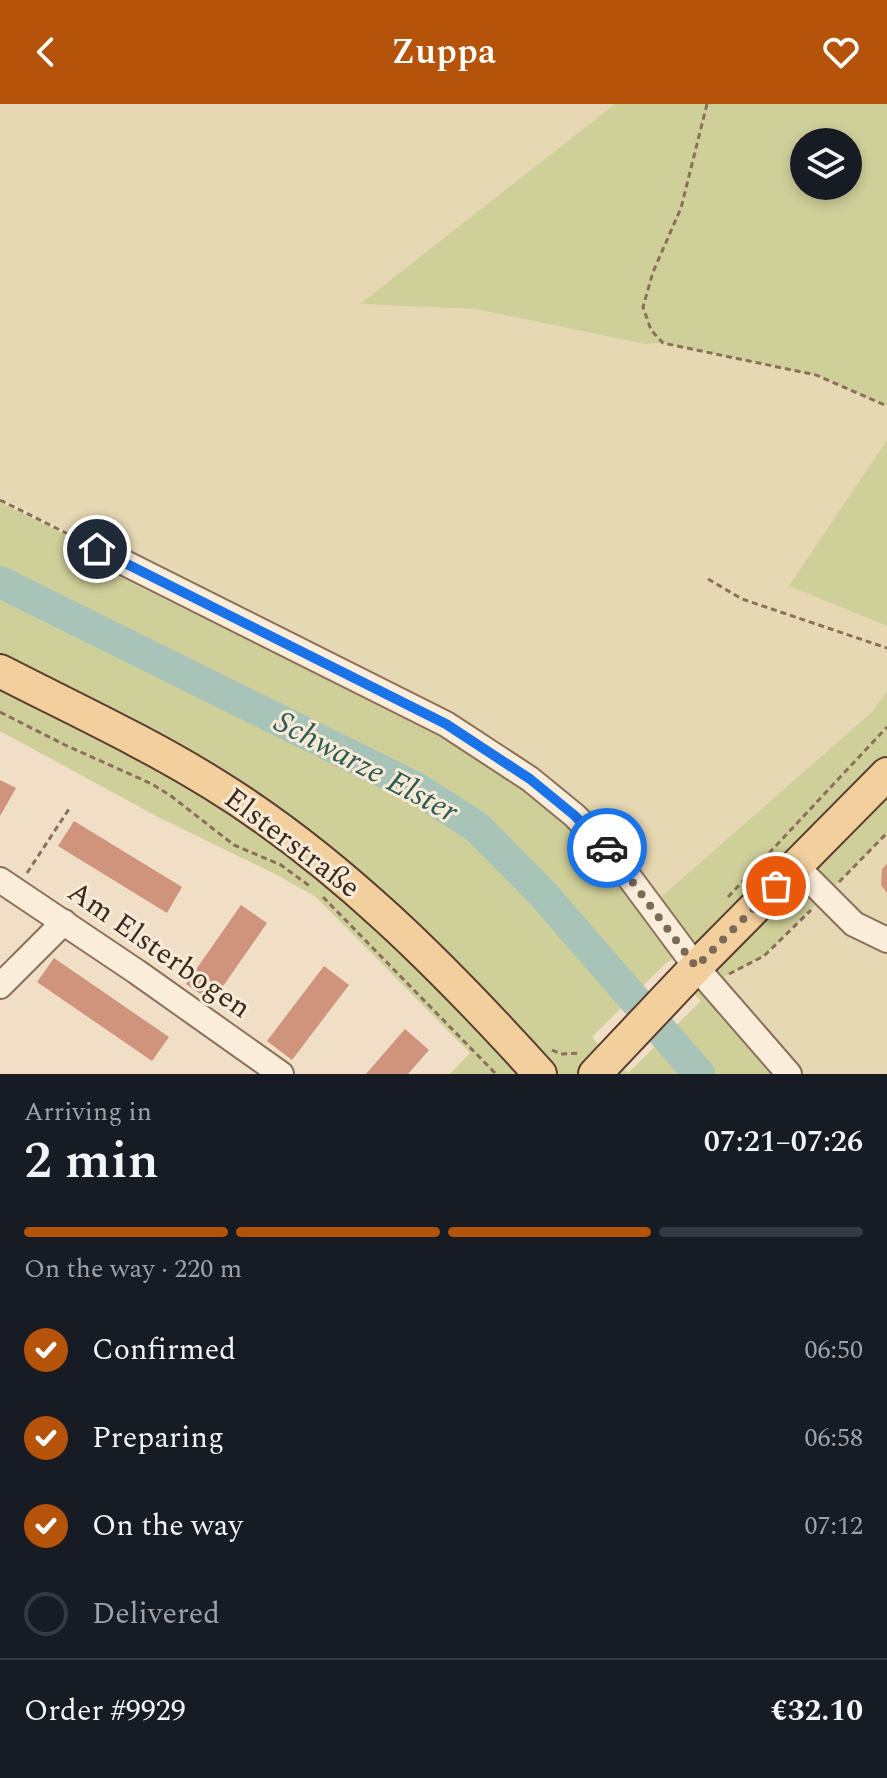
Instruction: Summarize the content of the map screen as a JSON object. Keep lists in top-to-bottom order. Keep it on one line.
{"streets":{"main road":["Elsterstraße"],"street":["Am Elsterbogen"]},"water":["Schwarze Elster"],"page":{"header":"Zuppa","heading":["2 min","Arriving in","07:21–07:26"],"panel":["Order #9929","€32.10"],"bar":"On the way · 220 m","list":[["Confirmed","06:50"],["Preparing","06:58"],["On the way","07:12"],"Delivered"]}}
